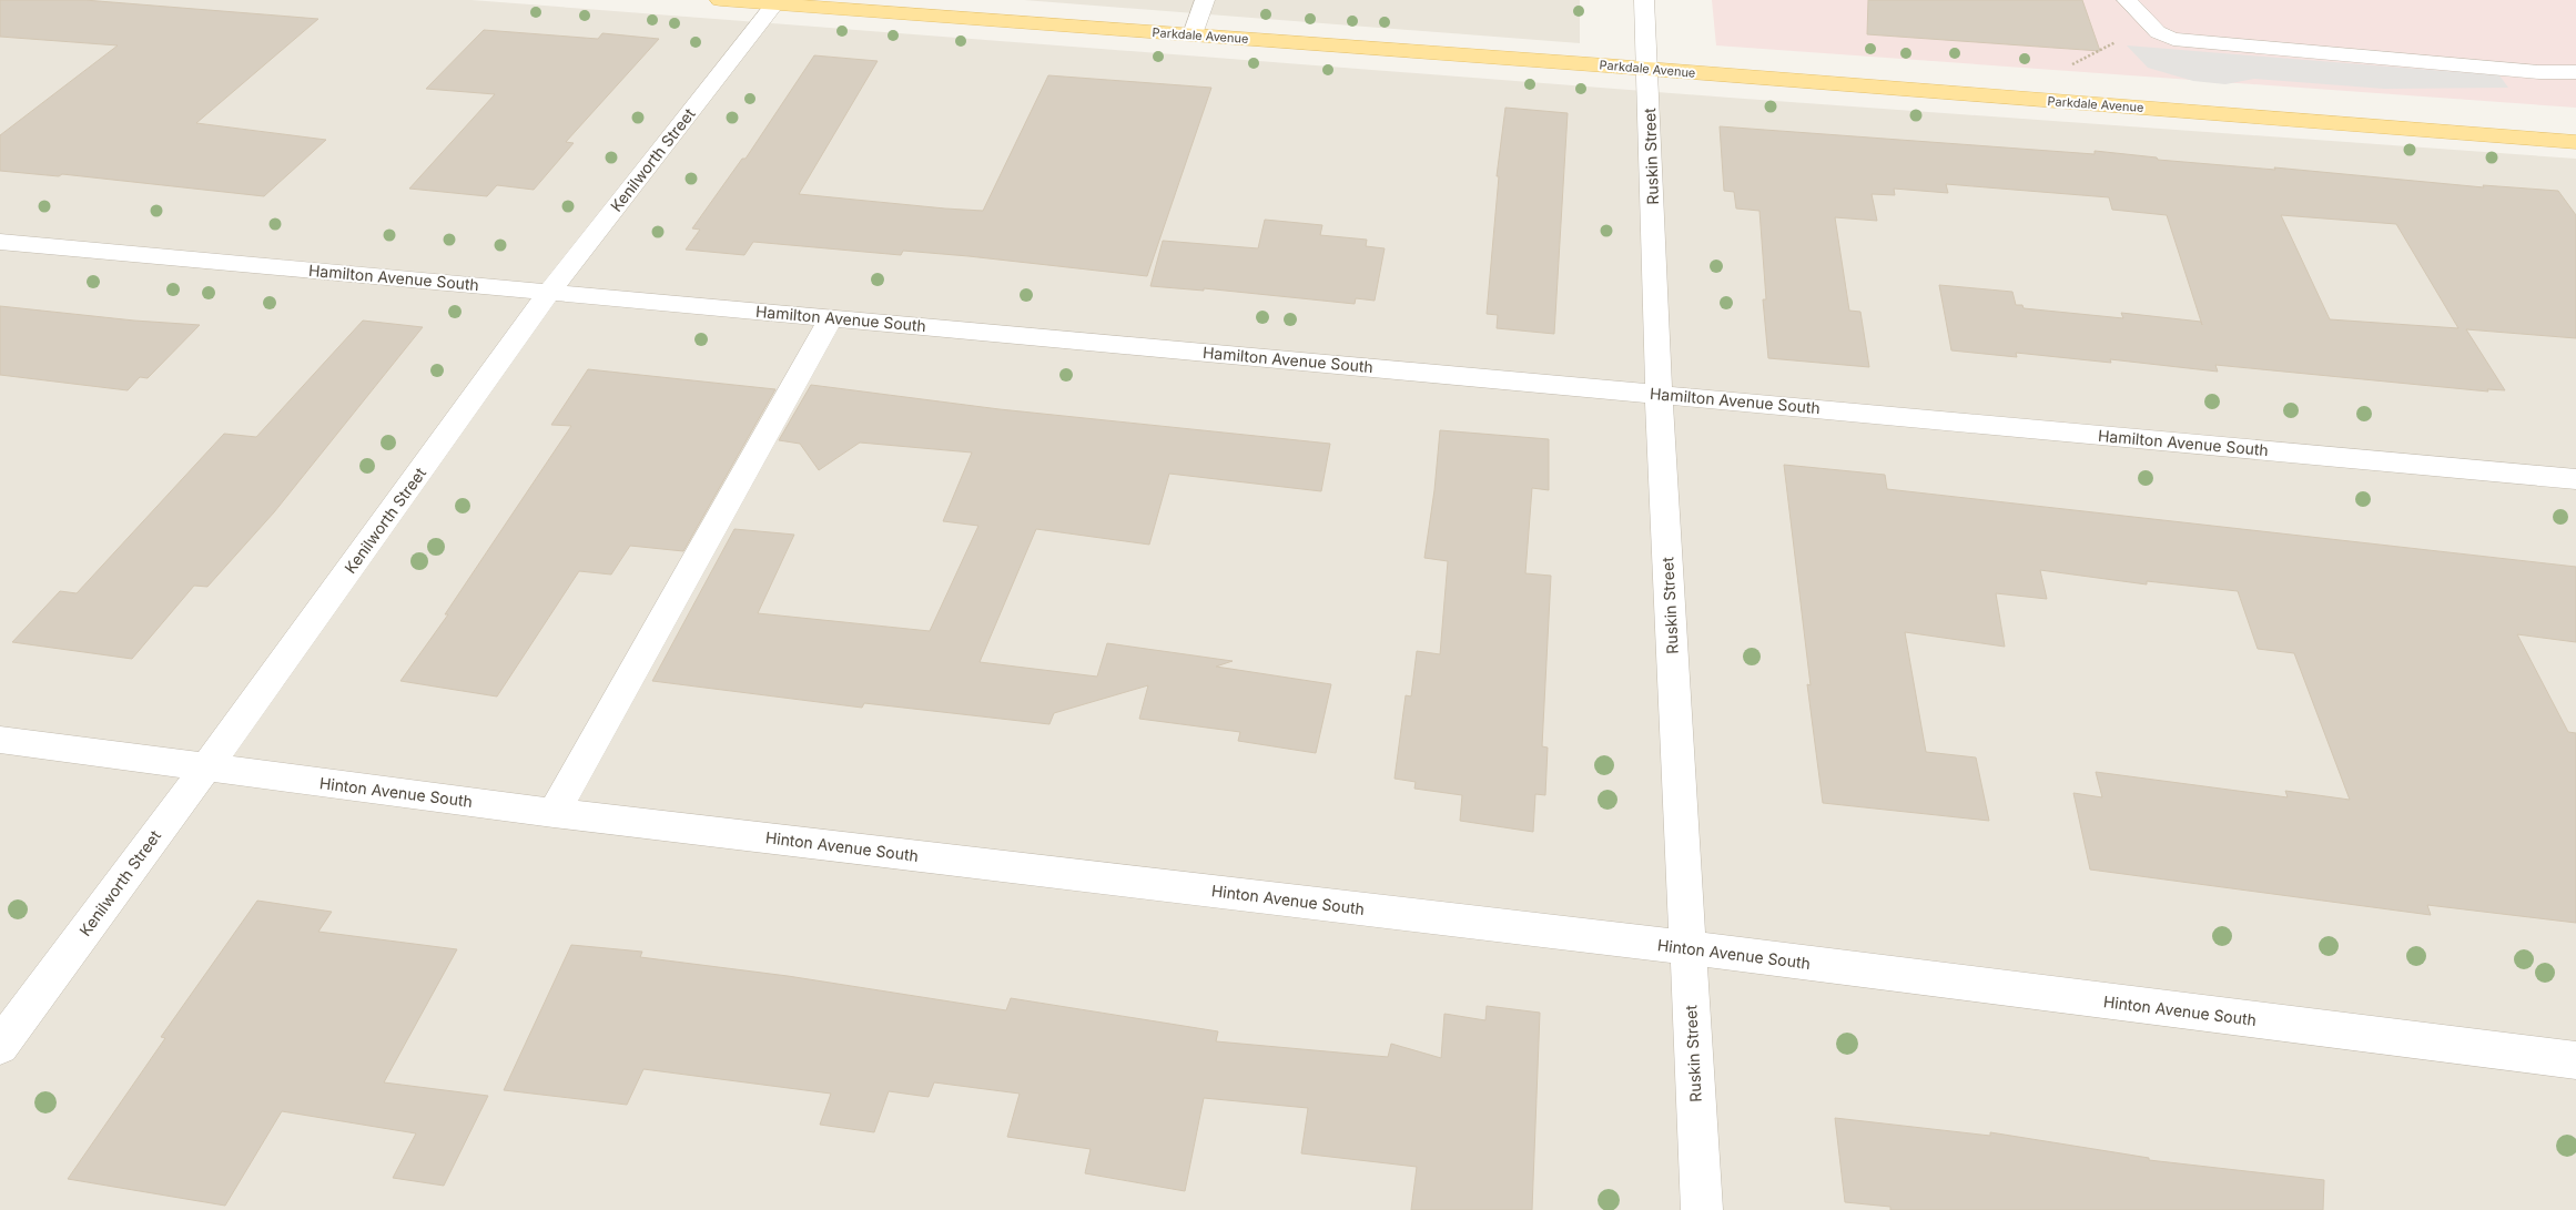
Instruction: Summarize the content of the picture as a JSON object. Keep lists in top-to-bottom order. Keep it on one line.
{"streets":{"main road":["Parkdale Avenue"],"street":["Ruskin Street","Kenilworth Street","Hamilton Avenue South","Hinton Avenue South"]},"crossings":[["Parkdale Avenue","Ruskin Street"],["Parkdale Avenue","Kenilworth Street"],["Ruskin Street","Hamilton Avenue South"],["Ruskin Street","Hinton Avenue South"],["Kenilworth Street","Hamilton Avenue South"],["Kenilworth Street","Hinton Avenue South"]]}
